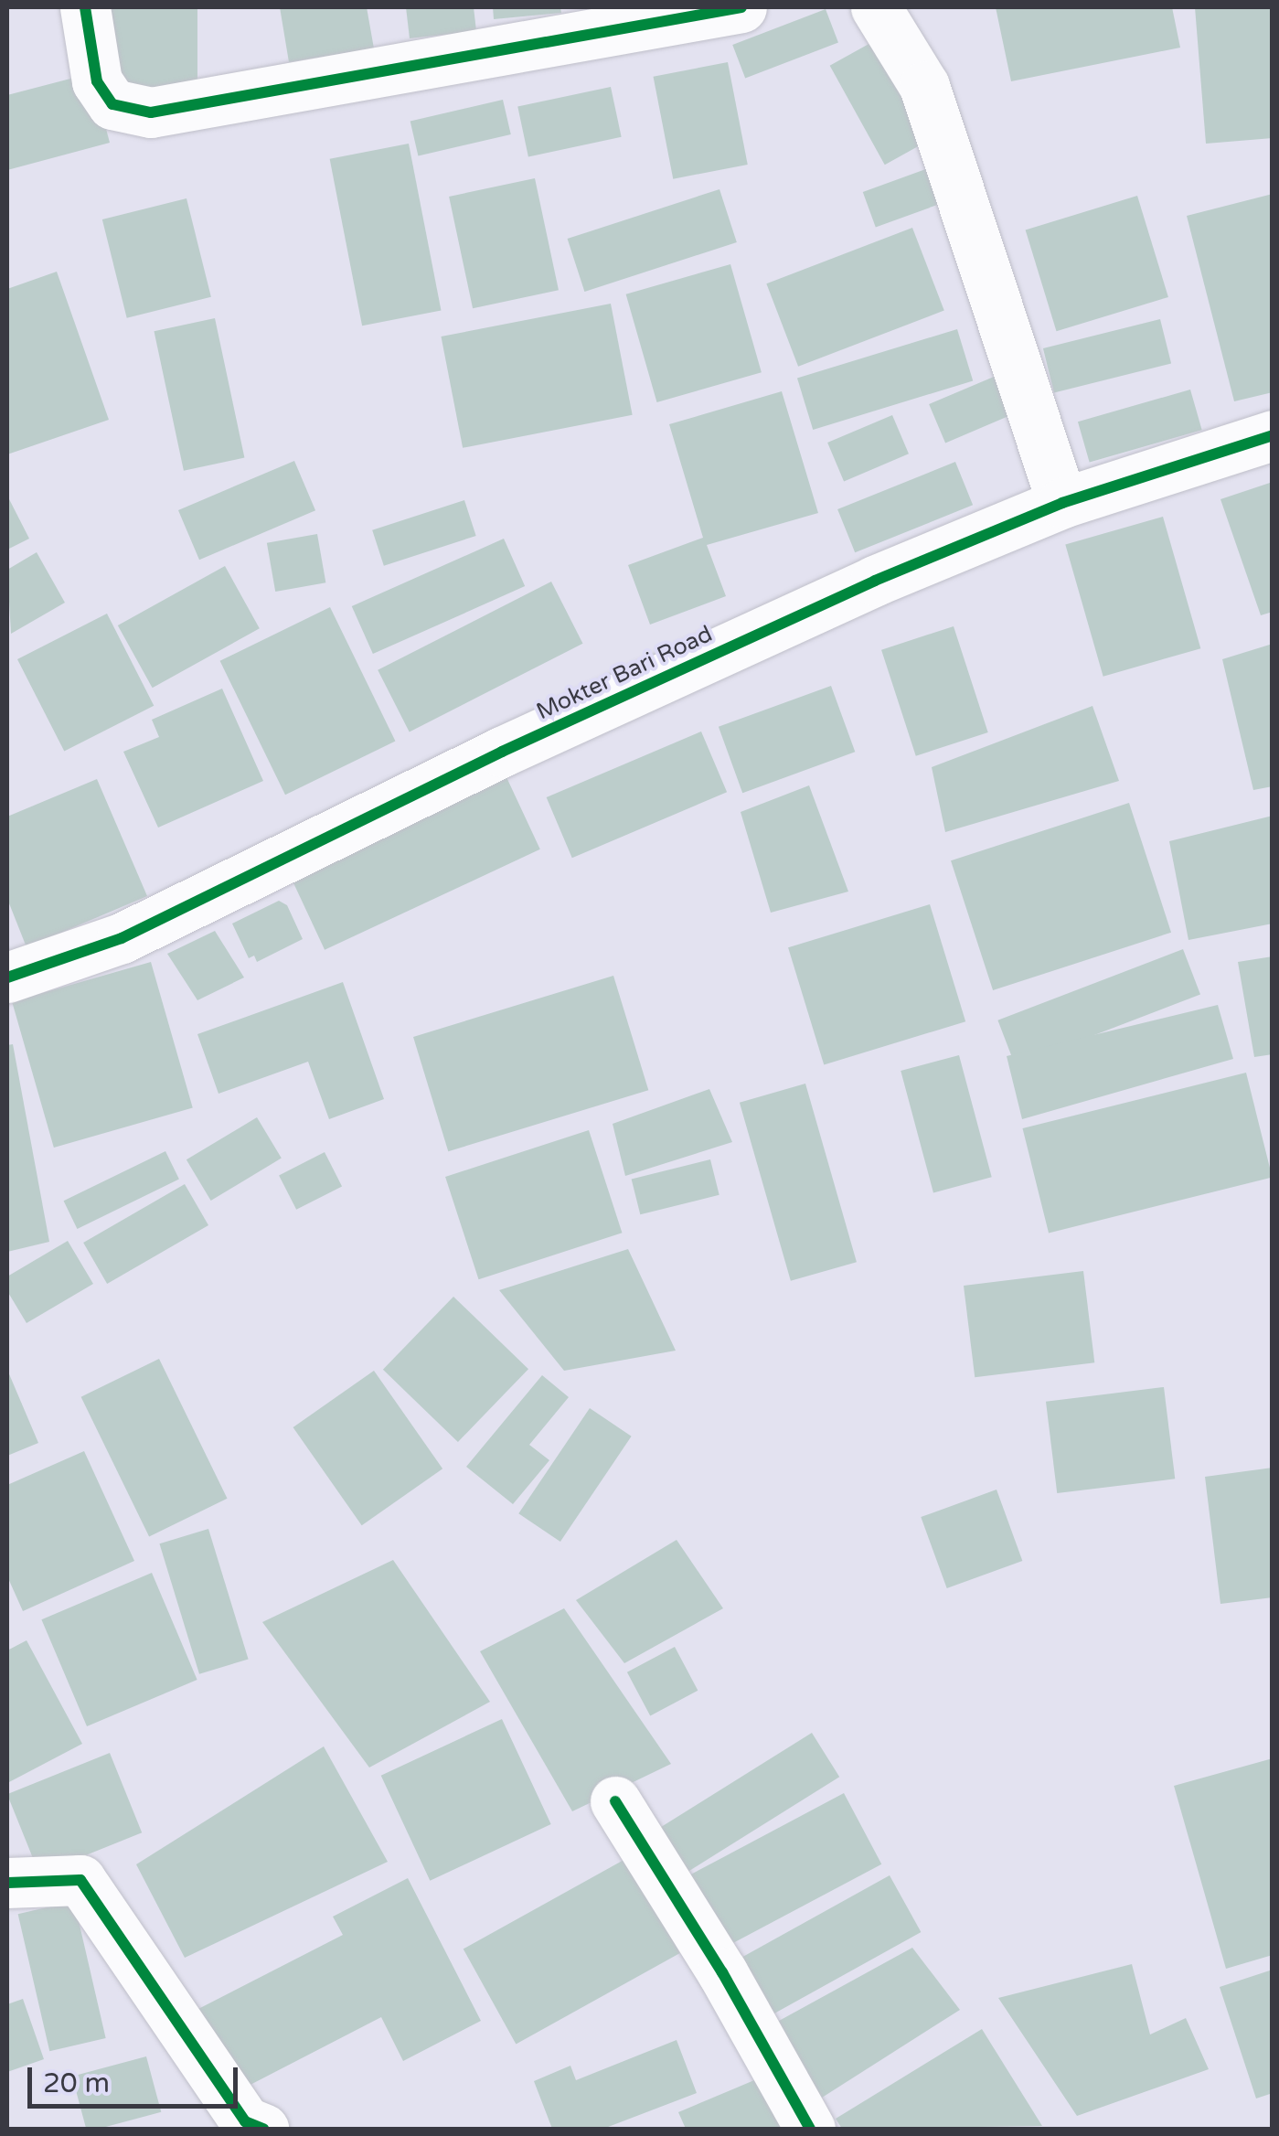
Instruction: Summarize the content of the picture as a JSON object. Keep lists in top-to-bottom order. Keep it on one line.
{"streets":{"street":["Mokter Bari Road"]},"scale_bar":"20 m"}
